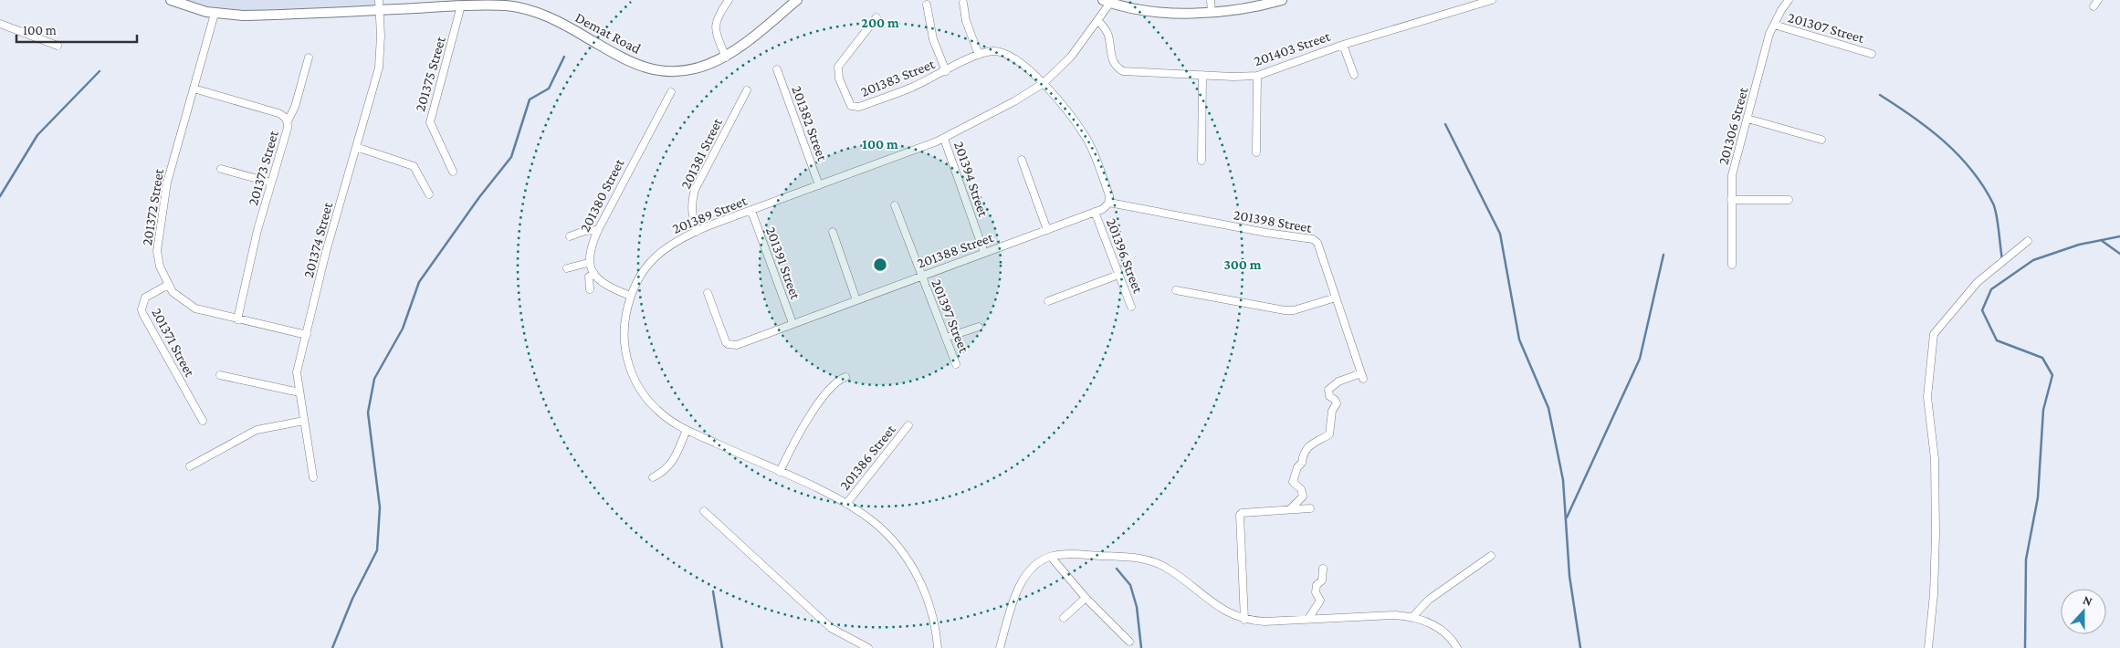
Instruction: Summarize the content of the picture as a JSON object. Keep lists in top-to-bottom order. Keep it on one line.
{"streets":{"street":["201307 Street","Demat Road","201403 Street","201375 Street","201383 Street","201382 Street","201306 Street","201381 Street","201373 Street","201394 Street","201380 Street","201372 Street","201389 Street","201398 Street","201374 Street","201388 Street","201396 Street","201391 Street","201397 Street","201371 Street","201386 Street"]},"crossings":[["201307 Street","201306 Street"],["Demat Road","201375 Street"],["Demat Road","201372 Street"],["Demat Road","201374 Street"],["201403 Street","201389 Street"],["201383 Street","201389 Street"],["201382 Street","201389 Street"],["201381 Street","201389 Street"],["201373 Street","201372 Street"],["201394 Street","201389 Street"],["201394 Street","201388 Street"],["201372 Street","201374 Street"],["201372 Street","201371 Street"],["201389 Street","201391 Street"],["201389 Street","201386 Street"],["201398 Street","201388 Street"],["201388 Street","201396 Street"],["201388 Street","201391 Street"],["201388 Street","201397 Street"]],"scale_bar":"100 m","north":"top","rings":["200 m","100 m","300 m"]}
